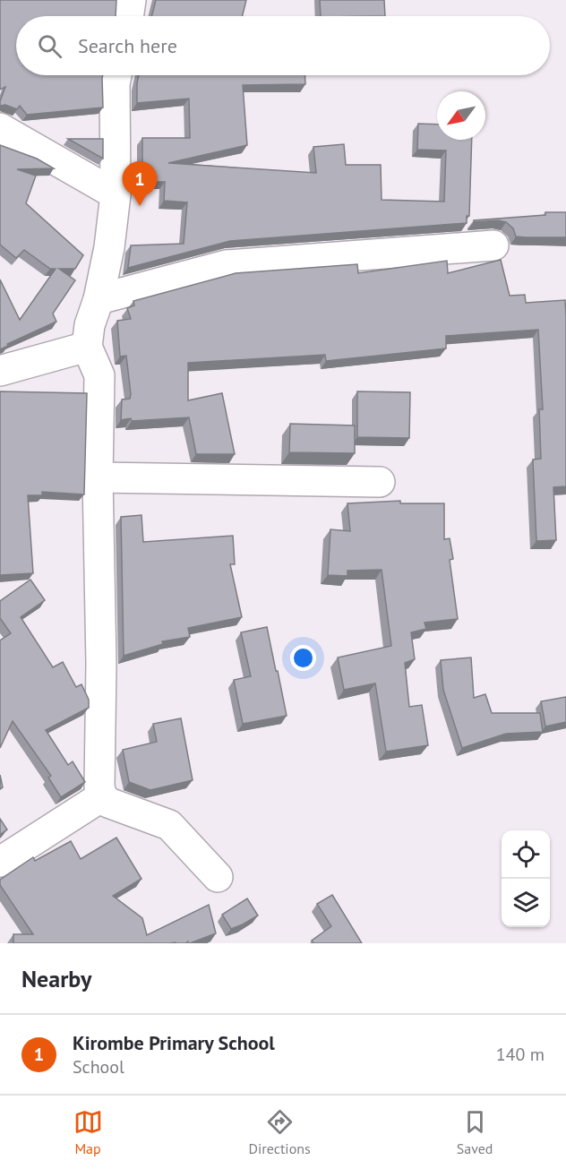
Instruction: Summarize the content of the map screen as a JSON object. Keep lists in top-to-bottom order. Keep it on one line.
{"north":"bottom left","page":{"search":"Search here","pins":"1","heading":"Nearby","list":[{"mark":"1","name":"Kirombe Primary School","note":"School","value":"140 m"}],"nav":["Map","Directions","Saved"]}}
